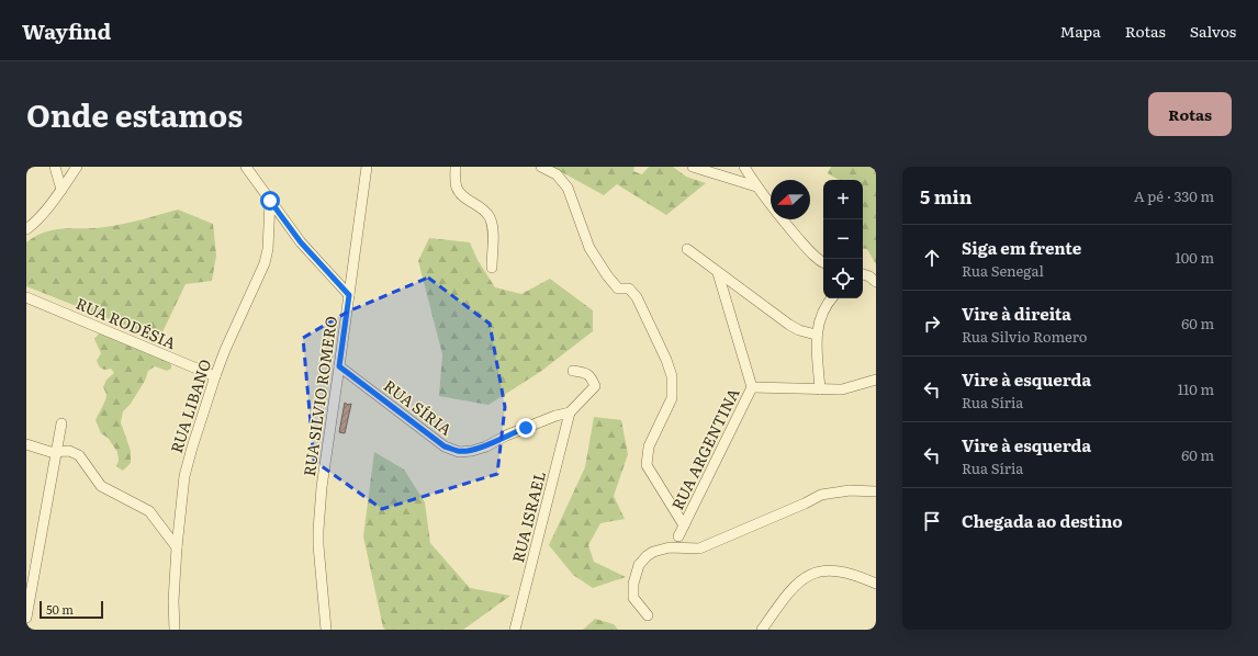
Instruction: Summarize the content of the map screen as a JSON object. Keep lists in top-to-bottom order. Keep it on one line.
{"streets":{"street":["RUA RODÉSIA","RUA SILVIO ROMERO","RUA LIBANO","RUA SÍRIA","RUA ARGENTINA","RUA ISRAEL"]},"crossings":[["RUA RODÉSIA","RUA LIBANO"],["RUA SILVIO ROMERO","RUA SÍRIA"],["RUA SÍRIA","RUA ISRAEL"]],"scale_bar":"50 m","north":"left","page":{"header":"Wayfind","nav":["Mapa","Rotas","Salvos"],"title":"Onde estamos","buttons":"Rotas","heading":["5 min","A pé · 330 m"],"map_buttons":["+","−"],"list":[["Siga em frente","Rua Senegal","100 m"],["Vire à direita","Rua Silvio Romero","60 m"],["Vire à esquerda","Rua Síria","110 m"],["Vire à esquerda","Rua Síria","60 m"],"Chegada ao destino"],"scale":"50 m"}}
